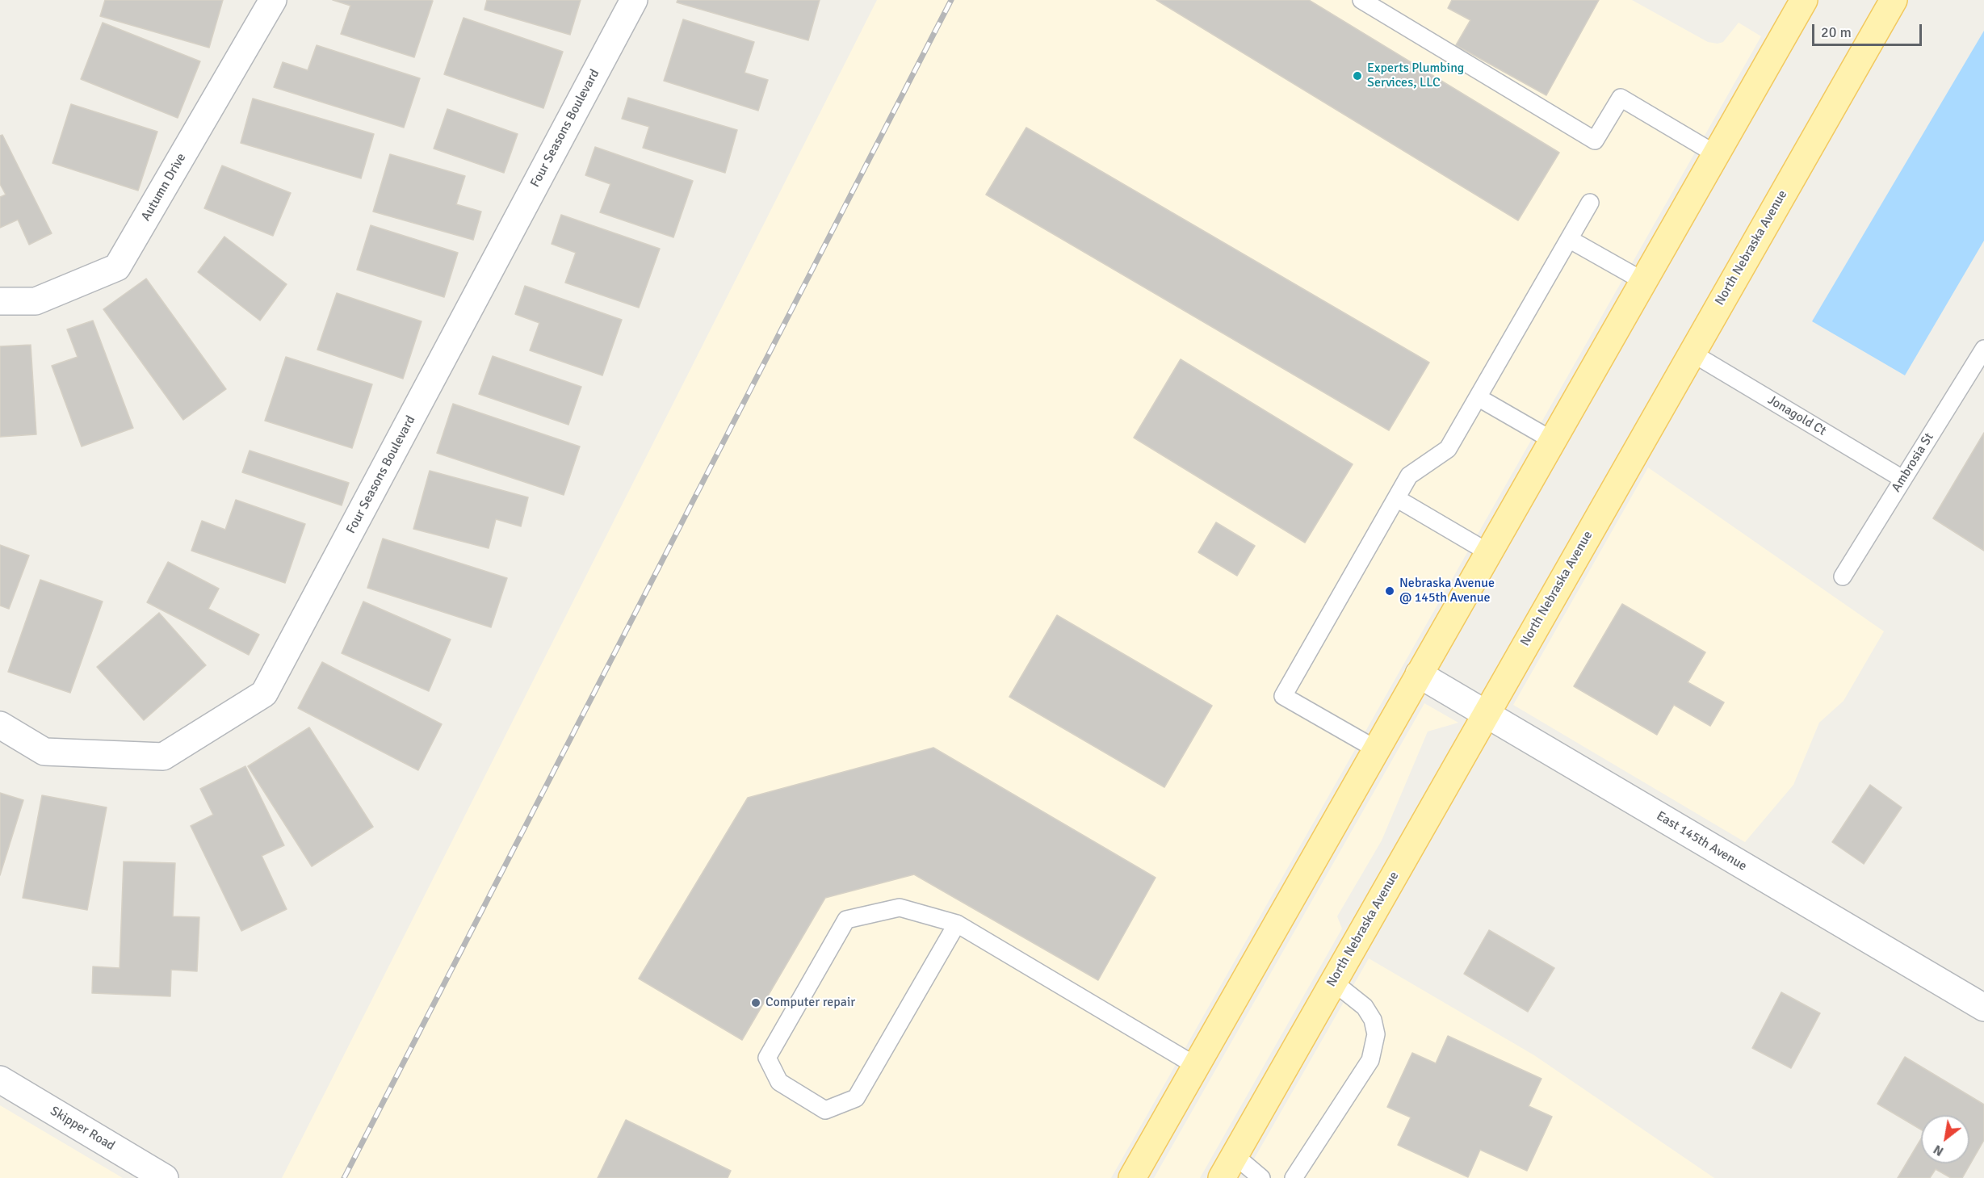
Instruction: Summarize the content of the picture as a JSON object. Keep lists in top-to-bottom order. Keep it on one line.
{"streets":{"main road":["North Nebraska Avenue"],"street":["Four Seasons Boulevard","Autumn Drive","East 145th Avenue","Skipper Road"],"lane":["Jonagold Ct","Ambrosia St"]},"crossings":[["North Nebraska Avenue","Jonagold Ct"],["North Nebraska Avenue","East 145th Avenue"],["Jonagold Ct","Ambrosia St"]],"places":["Experts Plumbing Services, LLC","Nebraska Avenue @ 145th Avenue","Computer repair"],"scale_bar":"20 m","north":"bottom left"}
